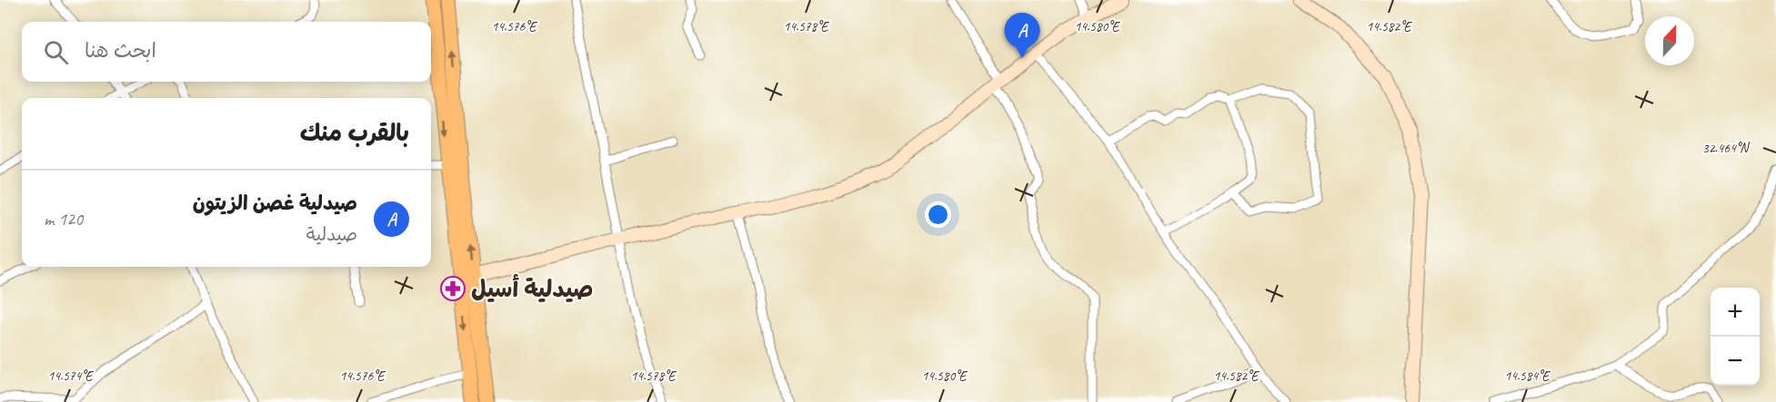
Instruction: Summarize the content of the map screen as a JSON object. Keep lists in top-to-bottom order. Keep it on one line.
{"places":{"pharmacy":["صيدلية أسيل"]},"north":"top","page":{"pins":"A","search":"ابحث هنا","heading":"بالقرب منك","list":[{"mark":"A","name":"صيدلية غصن الزيتون","note":"صيدلية","value":"120 m"}],"map_buttons":["+","−"]},"coordinates":["14.576°E","14.578°E","14.580°E","14.582°E","32.464°N","14.574°E","14.584°E"]}
